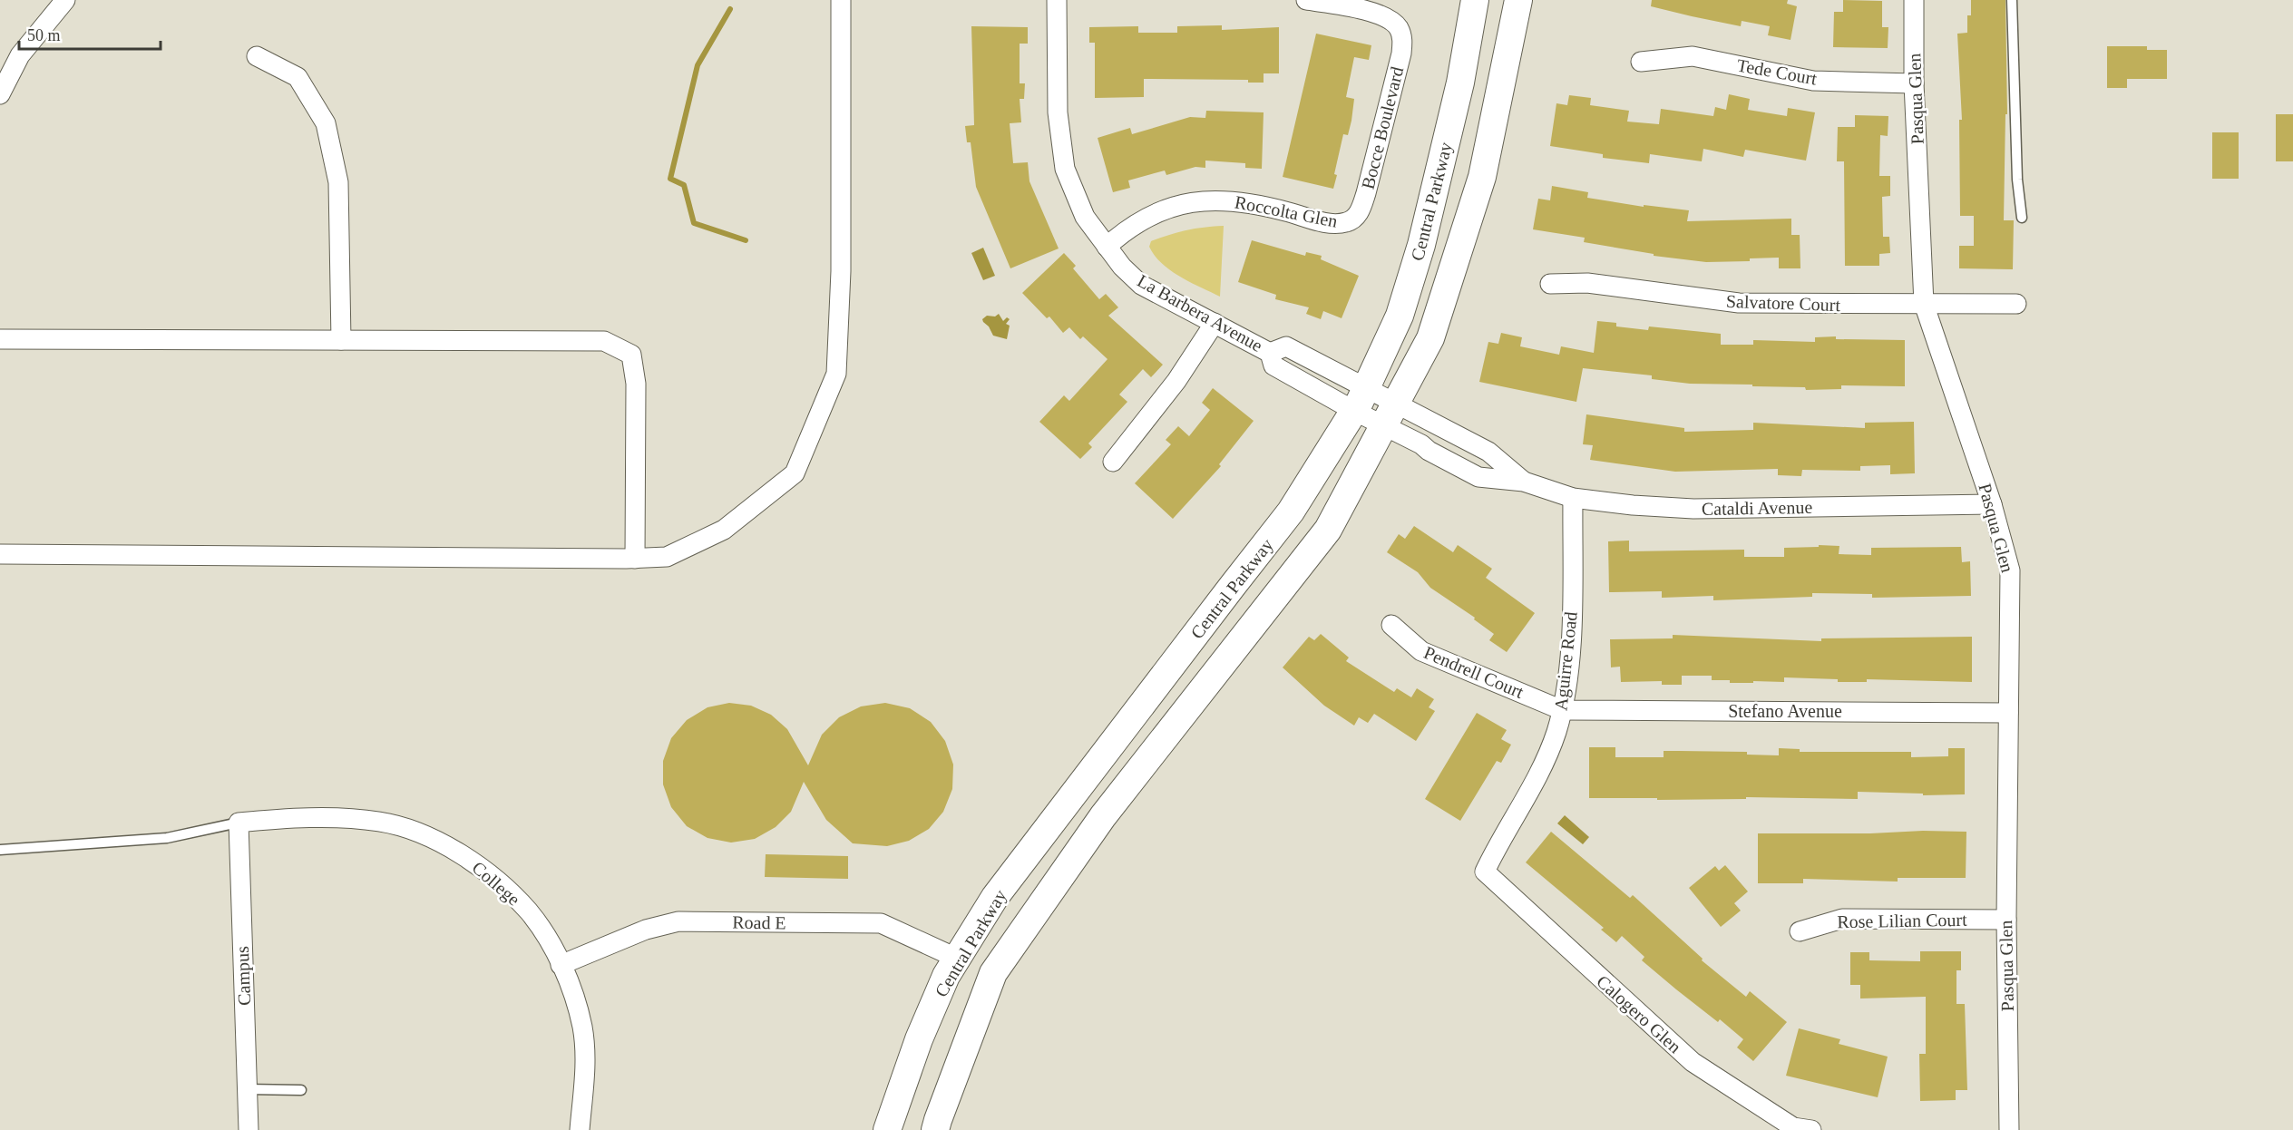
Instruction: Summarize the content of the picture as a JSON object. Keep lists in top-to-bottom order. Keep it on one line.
{"streets":{"main road":["Central Parkway"],"street":["Tede Court","Pasqua Glen","Bocce Boulevard","Roccolta Glen","Salvatore Court","La Barbera Avenue","Cataldi Avenue","Aguirre Road","Pendrell Court","Stefano Avenue","College","Rose Lilian Court","Road E","Campus","Calogero Glen"]},"crossings":[["Tede Court","Pasqua Glen"],["Pasqua Glen","Salvatore Court"],["Pasqua Glen","Cataldi Avenue"],["Pasqua Glen","Stefano Avenue"],["Pasqua Glen","Rose Lilian Court"],["Bocce Boulevard","Roccolta Glen"],["Central Parkway","La Barbera Avenue"],["Central Parkway","Cataldi Avenue"],["Central Parkway","Road E"],["Roccolta Glen","La Barbera Avenue"],["La Barbera Avenue","Cataldi Avenue"],["Cataldi Avenue","Aguirre Road"],["Aguirre Road","Pendrell Court"],["Aguirre Road","Stefano Avenue"],["Aguirre Road","Calogero Glen"],["Pendrell Court","Stefano Avenue"],["College","Road E"],["College","Campus"]],"scale_bar":"50 m"}
